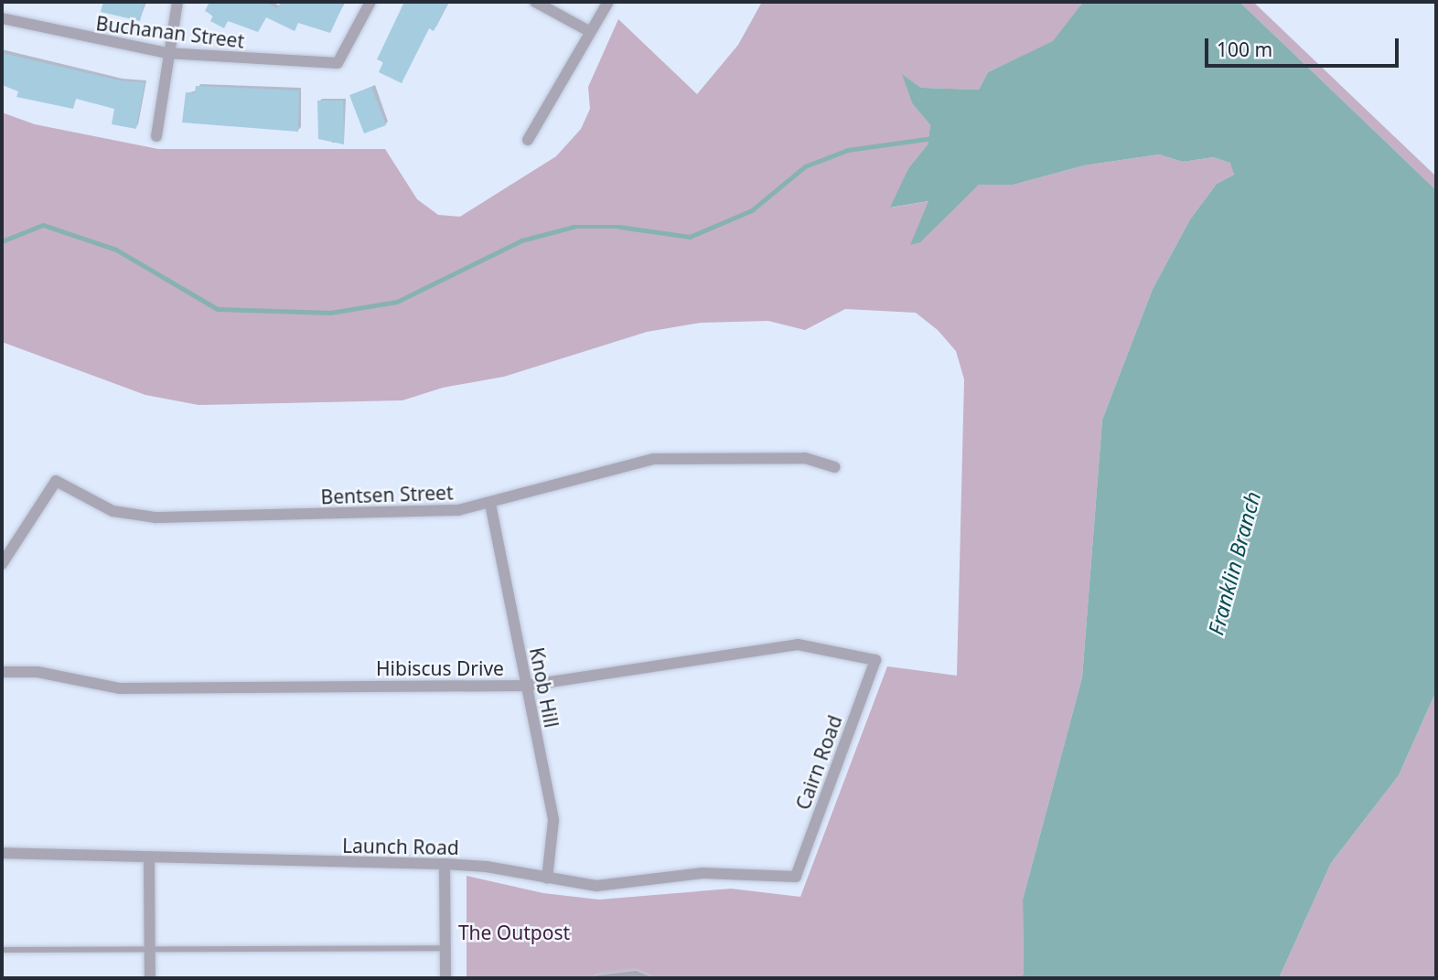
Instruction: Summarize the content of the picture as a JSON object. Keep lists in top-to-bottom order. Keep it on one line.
{"streets":{"street":["Buchanan Street","Bentsen Street","Hibiscus Drive","Knob Hill","Cairn Road","Launch Road"]},"crossings":[["Bentsen Street","Knob Hill"],["Hibiscus Drive","Knob Hill"],["Hibiscus Drive","Cairn Road"],["Knob Hill","Launch Road"],["Cairn Road","Launch Road"]],"water":["Franklin Branch"],"parks":["The Outpost"],"scale_bar":"100 m"}
